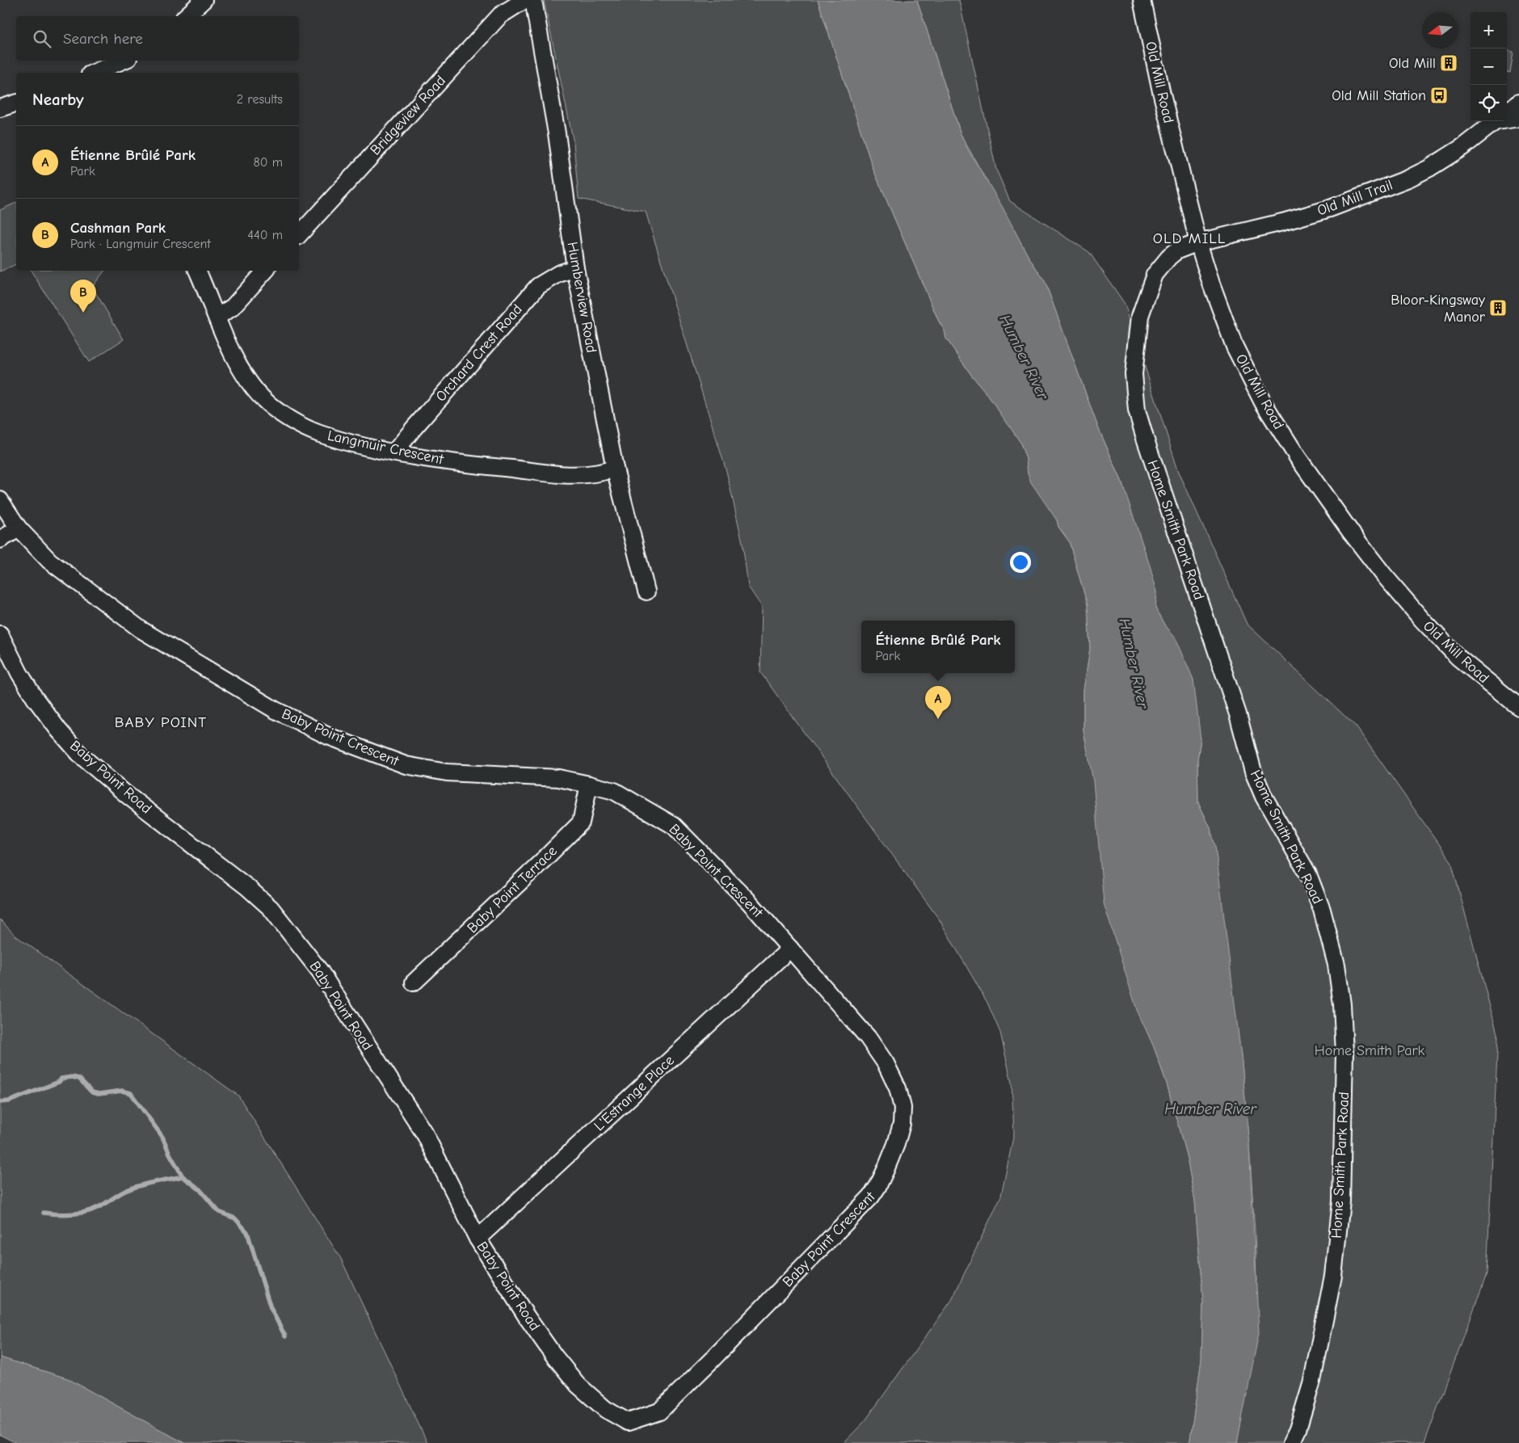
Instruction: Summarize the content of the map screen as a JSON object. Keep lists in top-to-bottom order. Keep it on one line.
{"streets":{"street":["Old Mill Road","Bridgeview Road","Old Mill Trail","Humberview Road","Orchard Crest Road","Langmuir Crescent","Home Smith Park Road","Baby Point Crescent","Baby Point Road","Baby Point Terrace","L'Estrange Place"]},"crossings":[["Old Mill Road","Old Mill Trail"],["Old Mill Road","Home Smith Park Road"],["Old Mill Trail","Home Smith Park Road"],["Humberview Road","Orchard Crest Road"],["Humberview Road","Langmuir Crescent"],["Orchard Crest Road","Langmuir Crescent"],["Baby Point Crescent","Baby Point Road"],["Baby Point Crescent","Baby Point Terrace"],["Baby Point Crescent","L'Estrange Place"],["Baby Point Road","L'Estrange Place"]],"districts":["OLD MILL","BABY POINT"],"water":["Humber River"],"parks":["Home Smith Park"],"places":{"building":["Old Mill","Bloor-Kingsway Manor"],"bus stop":["Old Mill Station"]},"north":"left","page":{"map_buttons":["+","−"],"search":"Search here","heading":["Nearby","2 results"],"list":[{"mark":"A","name":"Étienne Brûlé Park","note":"Park","value":"80 m"},{"mark":"B","name":"Cashman Park","note":"Park · Langmuir Crescent","value":"440 m"}],"pins":["B","A"],"popup":["Étienne Brûlé Park","Park"]}}
